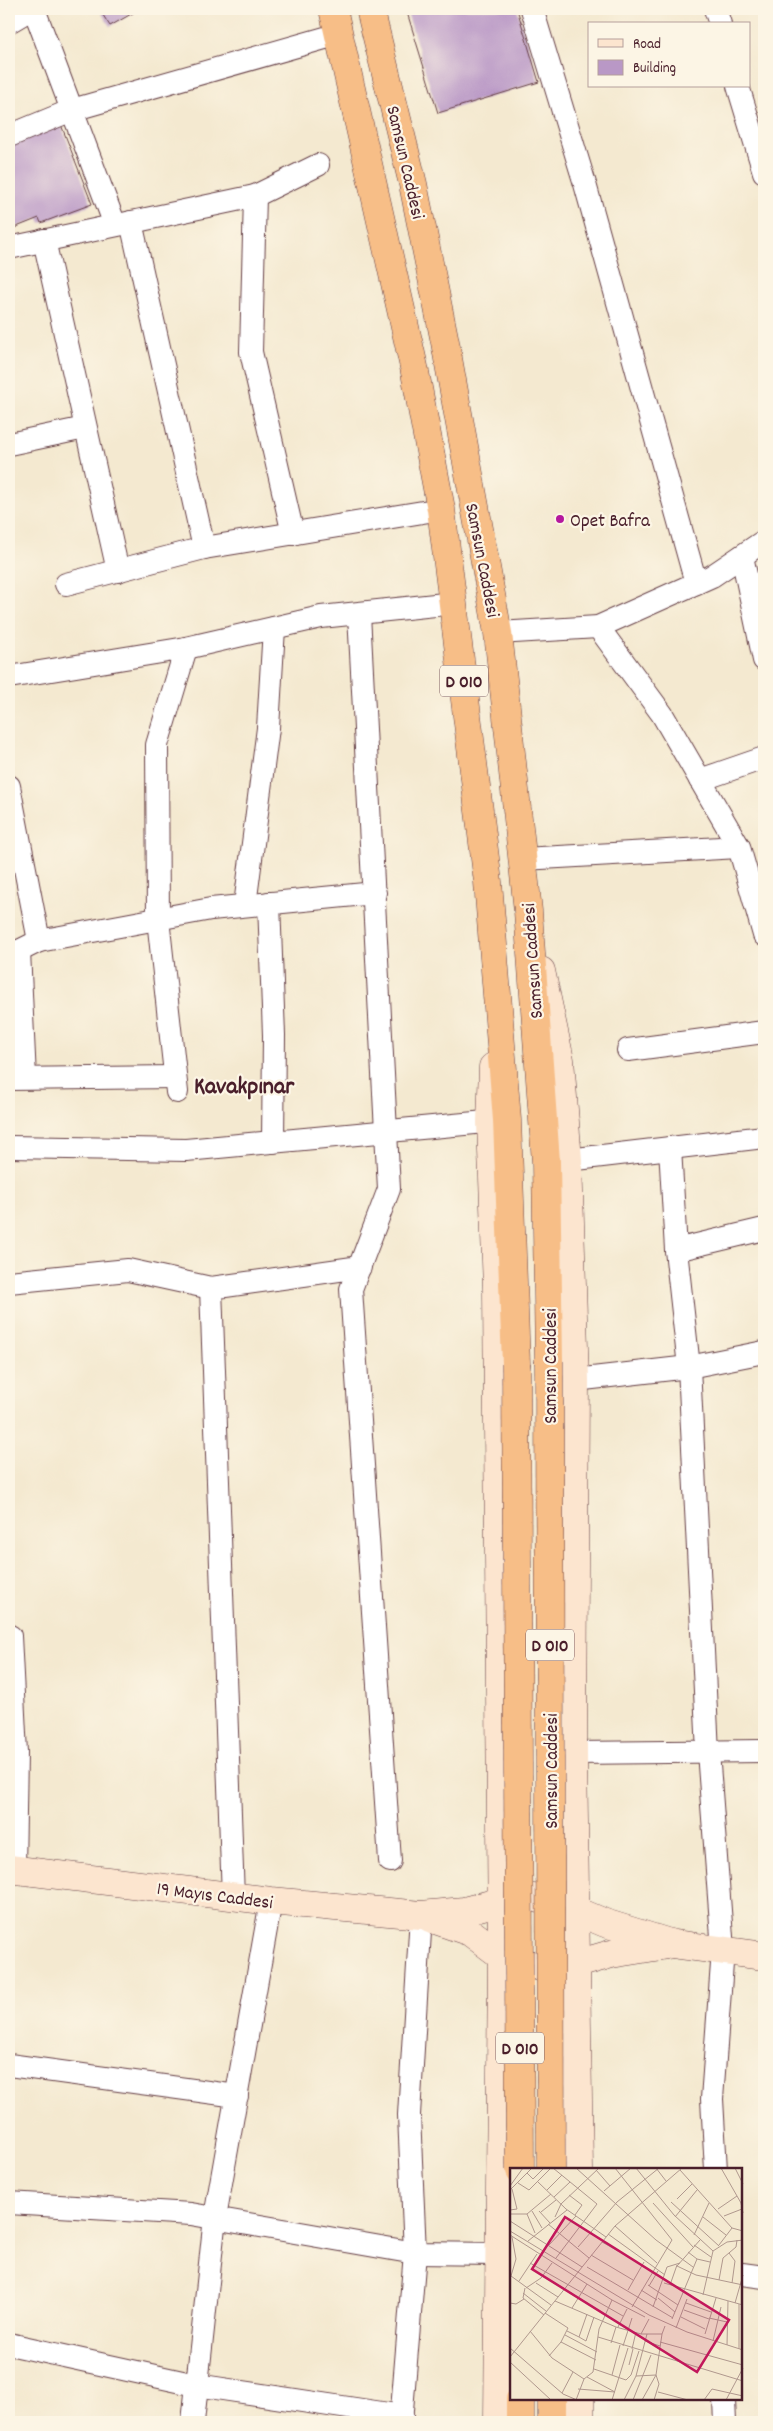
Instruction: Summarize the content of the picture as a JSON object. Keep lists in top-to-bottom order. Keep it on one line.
{"streets":{"highway":["Samsun Caddesi","D 010"],"street":["19 Mayıs Caddesi"]},"districts":["Kavakpınar"],"places":["Opet Bafra"],"legend":["Road","Building"]}
